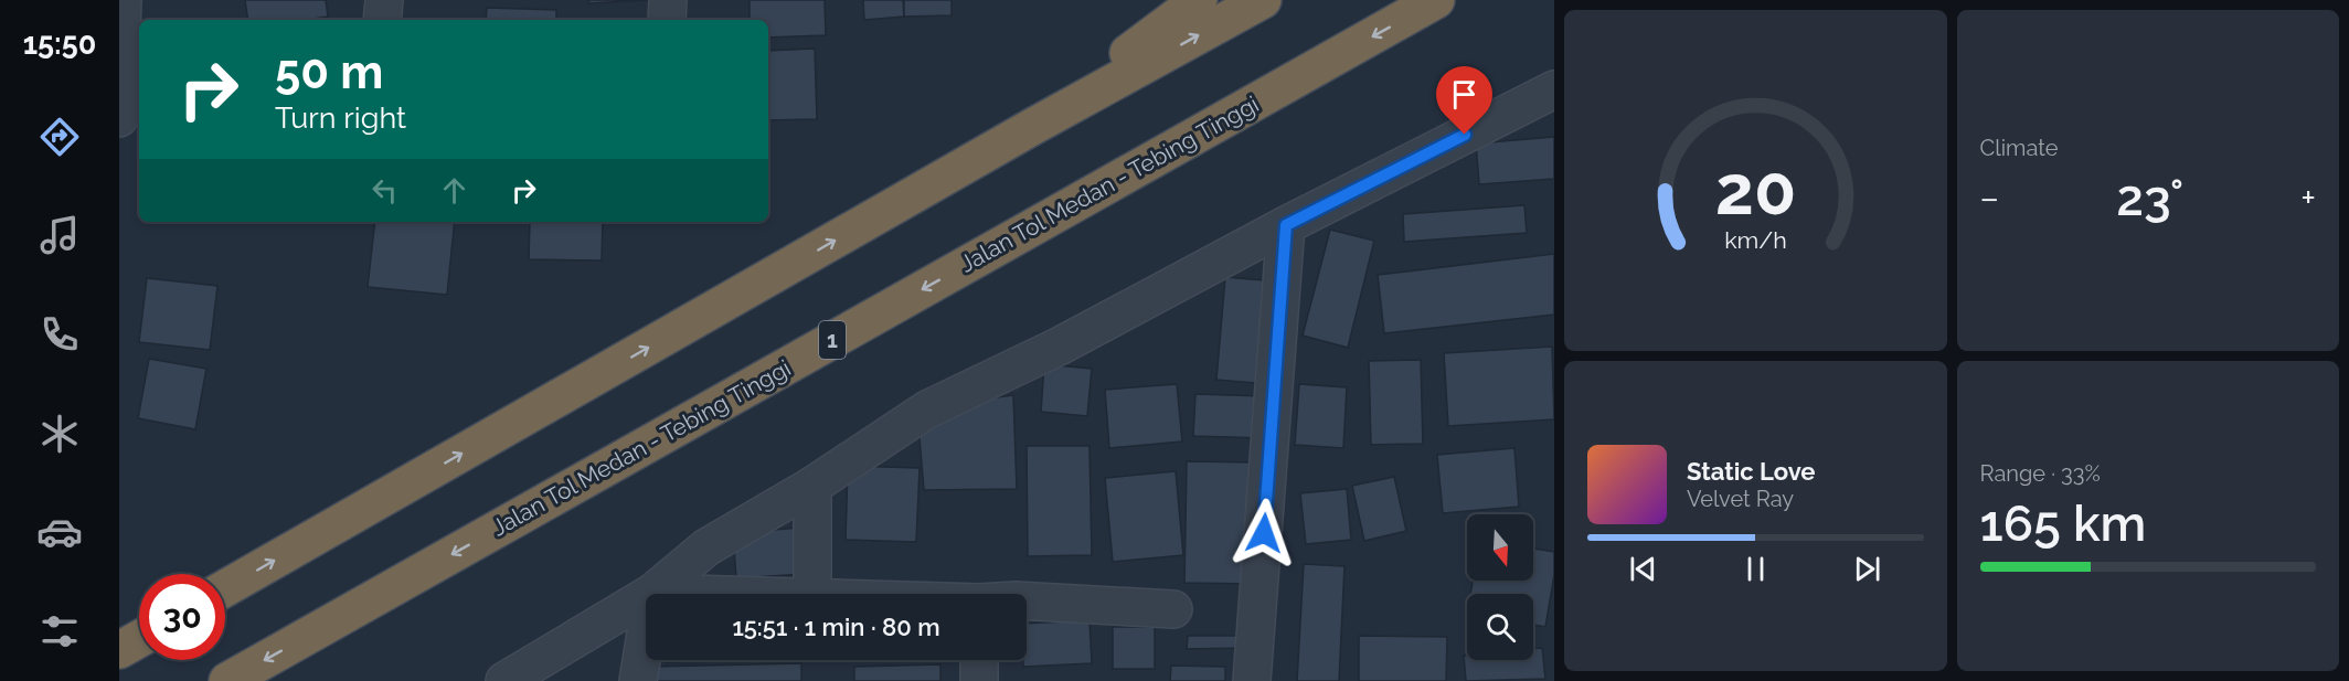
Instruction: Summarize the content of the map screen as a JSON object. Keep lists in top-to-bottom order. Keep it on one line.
{"streets":{"highway":["Jalan Tol Medan - Tebing Tinggi","1"]},"north":"bottom","page":{"tabs":"15:50","tile":["Climate",["Range · 33%","165 km"]],"turn":["50 m","Turn right"],"heat":["−","23°","+"],"song":["Static Love","Velvet Ray"],"limit":"30","trip":"15:51 · 1 min · 80 m","gauge":["20","km/h"]}}
